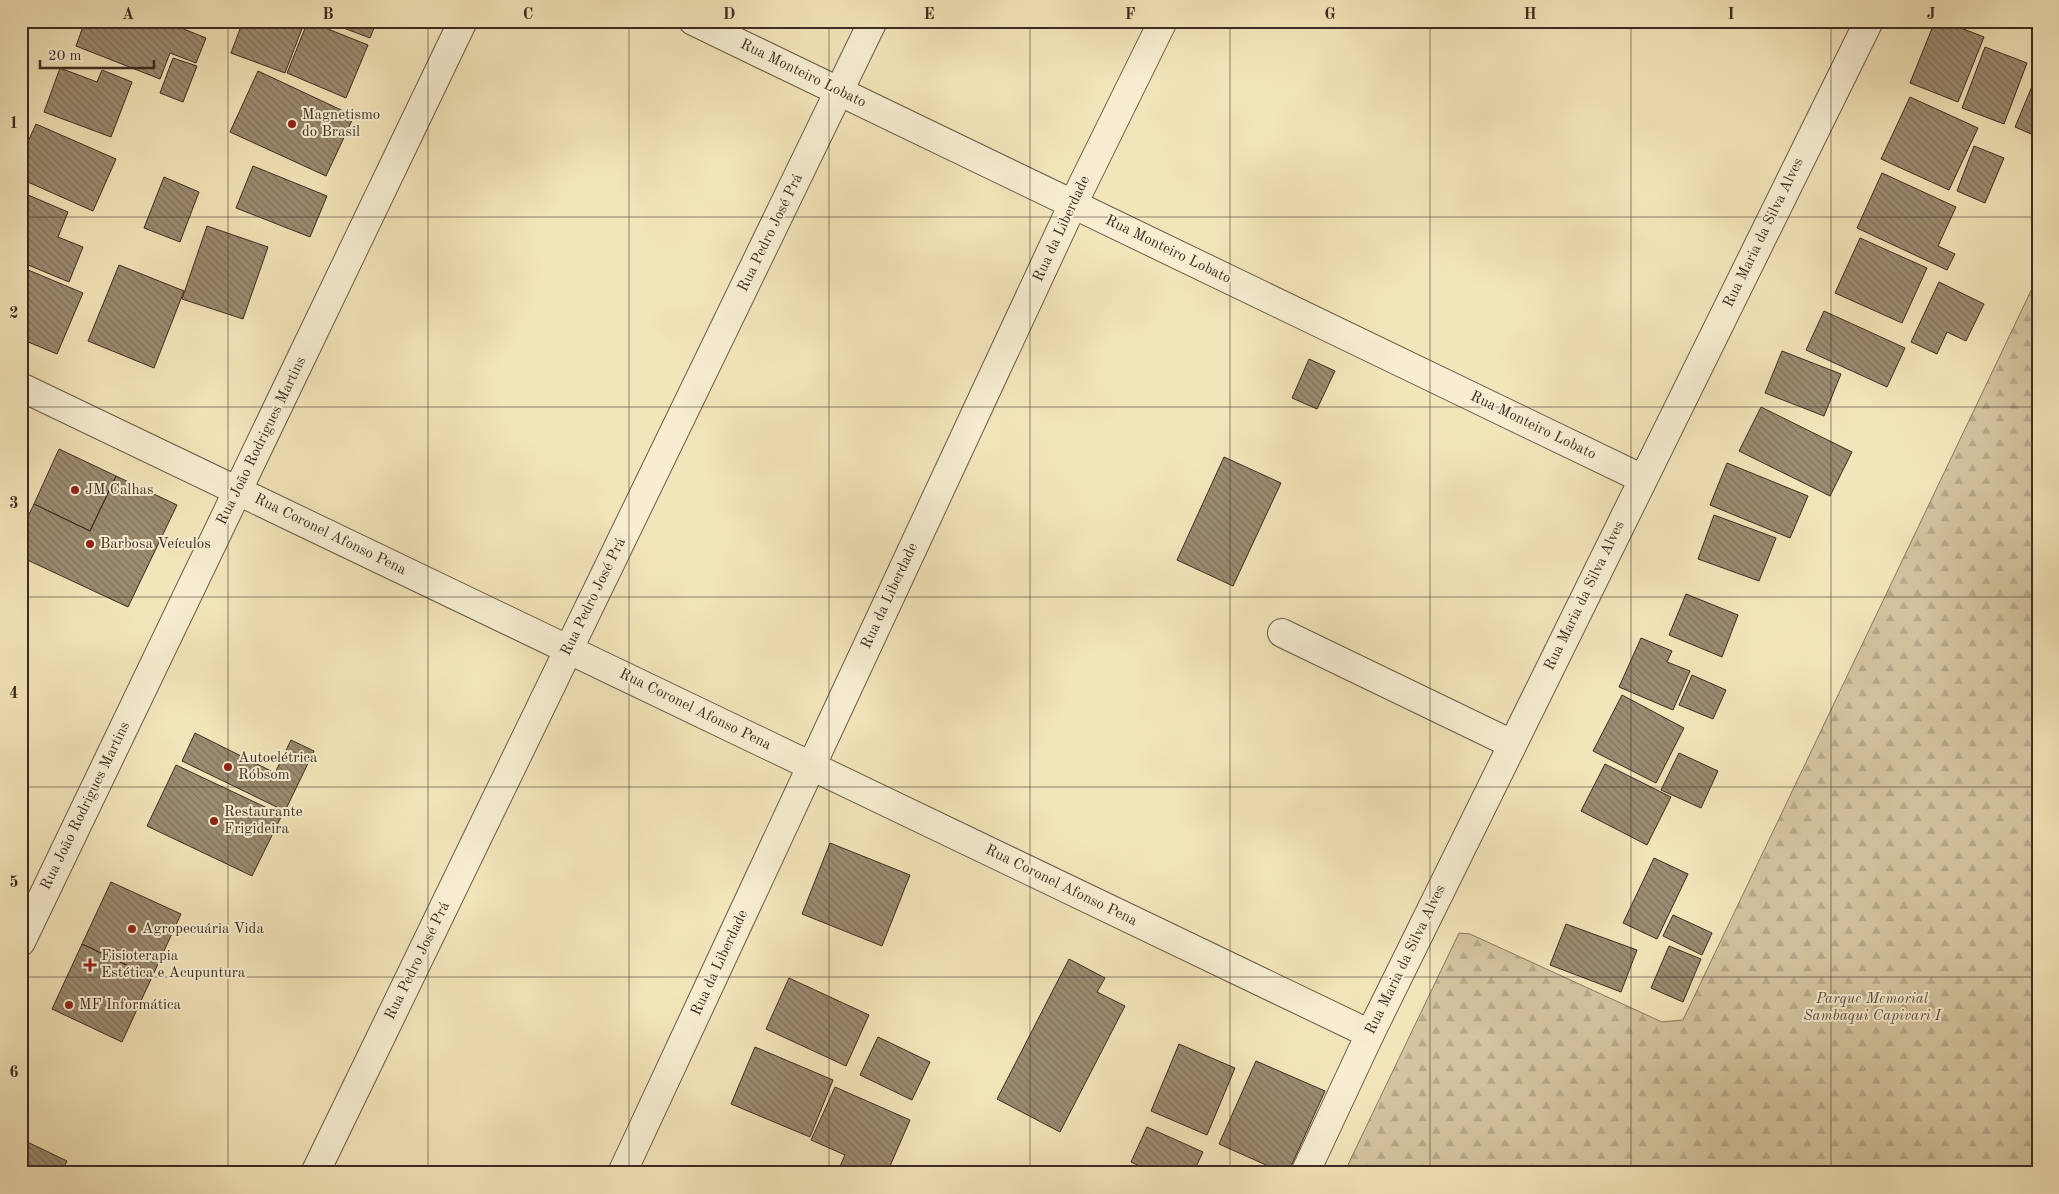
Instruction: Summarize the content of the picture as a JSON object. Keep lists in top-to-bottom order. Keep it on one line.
{"streets":{"street":["Rua Monteiro Lobato","Rua da Liberdade","Rua Pedro José Prá","Rua Maria da Silva Alves","Rua João Rodrigues Martins","Rua Coronel Afonso Pena"]},"crossings":[["Rua Monteiro Lobato","Rua da Liberdade"],["Rua Monteiro Lobato","Rua Pedro José Prá"],["Rua Monteiro Lobato","Rua Maria da Silva Alves"],["Rua da Liberdade","Rua Coronel Afonso Pena"],["Rua Pedro José Prá","Rua Coronel Afonso Pena"],["Rua Maria da Silva Alves","Rua Coronel Afonso Pena"],["Rua João Rodrigues Martins","Rua Coronel Afonso Pena"]],"parks":["Parque Memorial Sambaqui Capivari I"],"places":{"other":["Magnetismo do Brasil","JM Calhas","Barbosa Veículos","Autoelétrica Róbsom","Restaurante Frigideira","Agropecuária Vida","MF Informática"],"health":["Fisioterapia Estética e Acupuntura"]},"scale_bar":"20 m","grid":{"columns":["A","B","C","D","E","F","G","H","I","J"],"rows":["1","2","3","4","5","6"]}}
